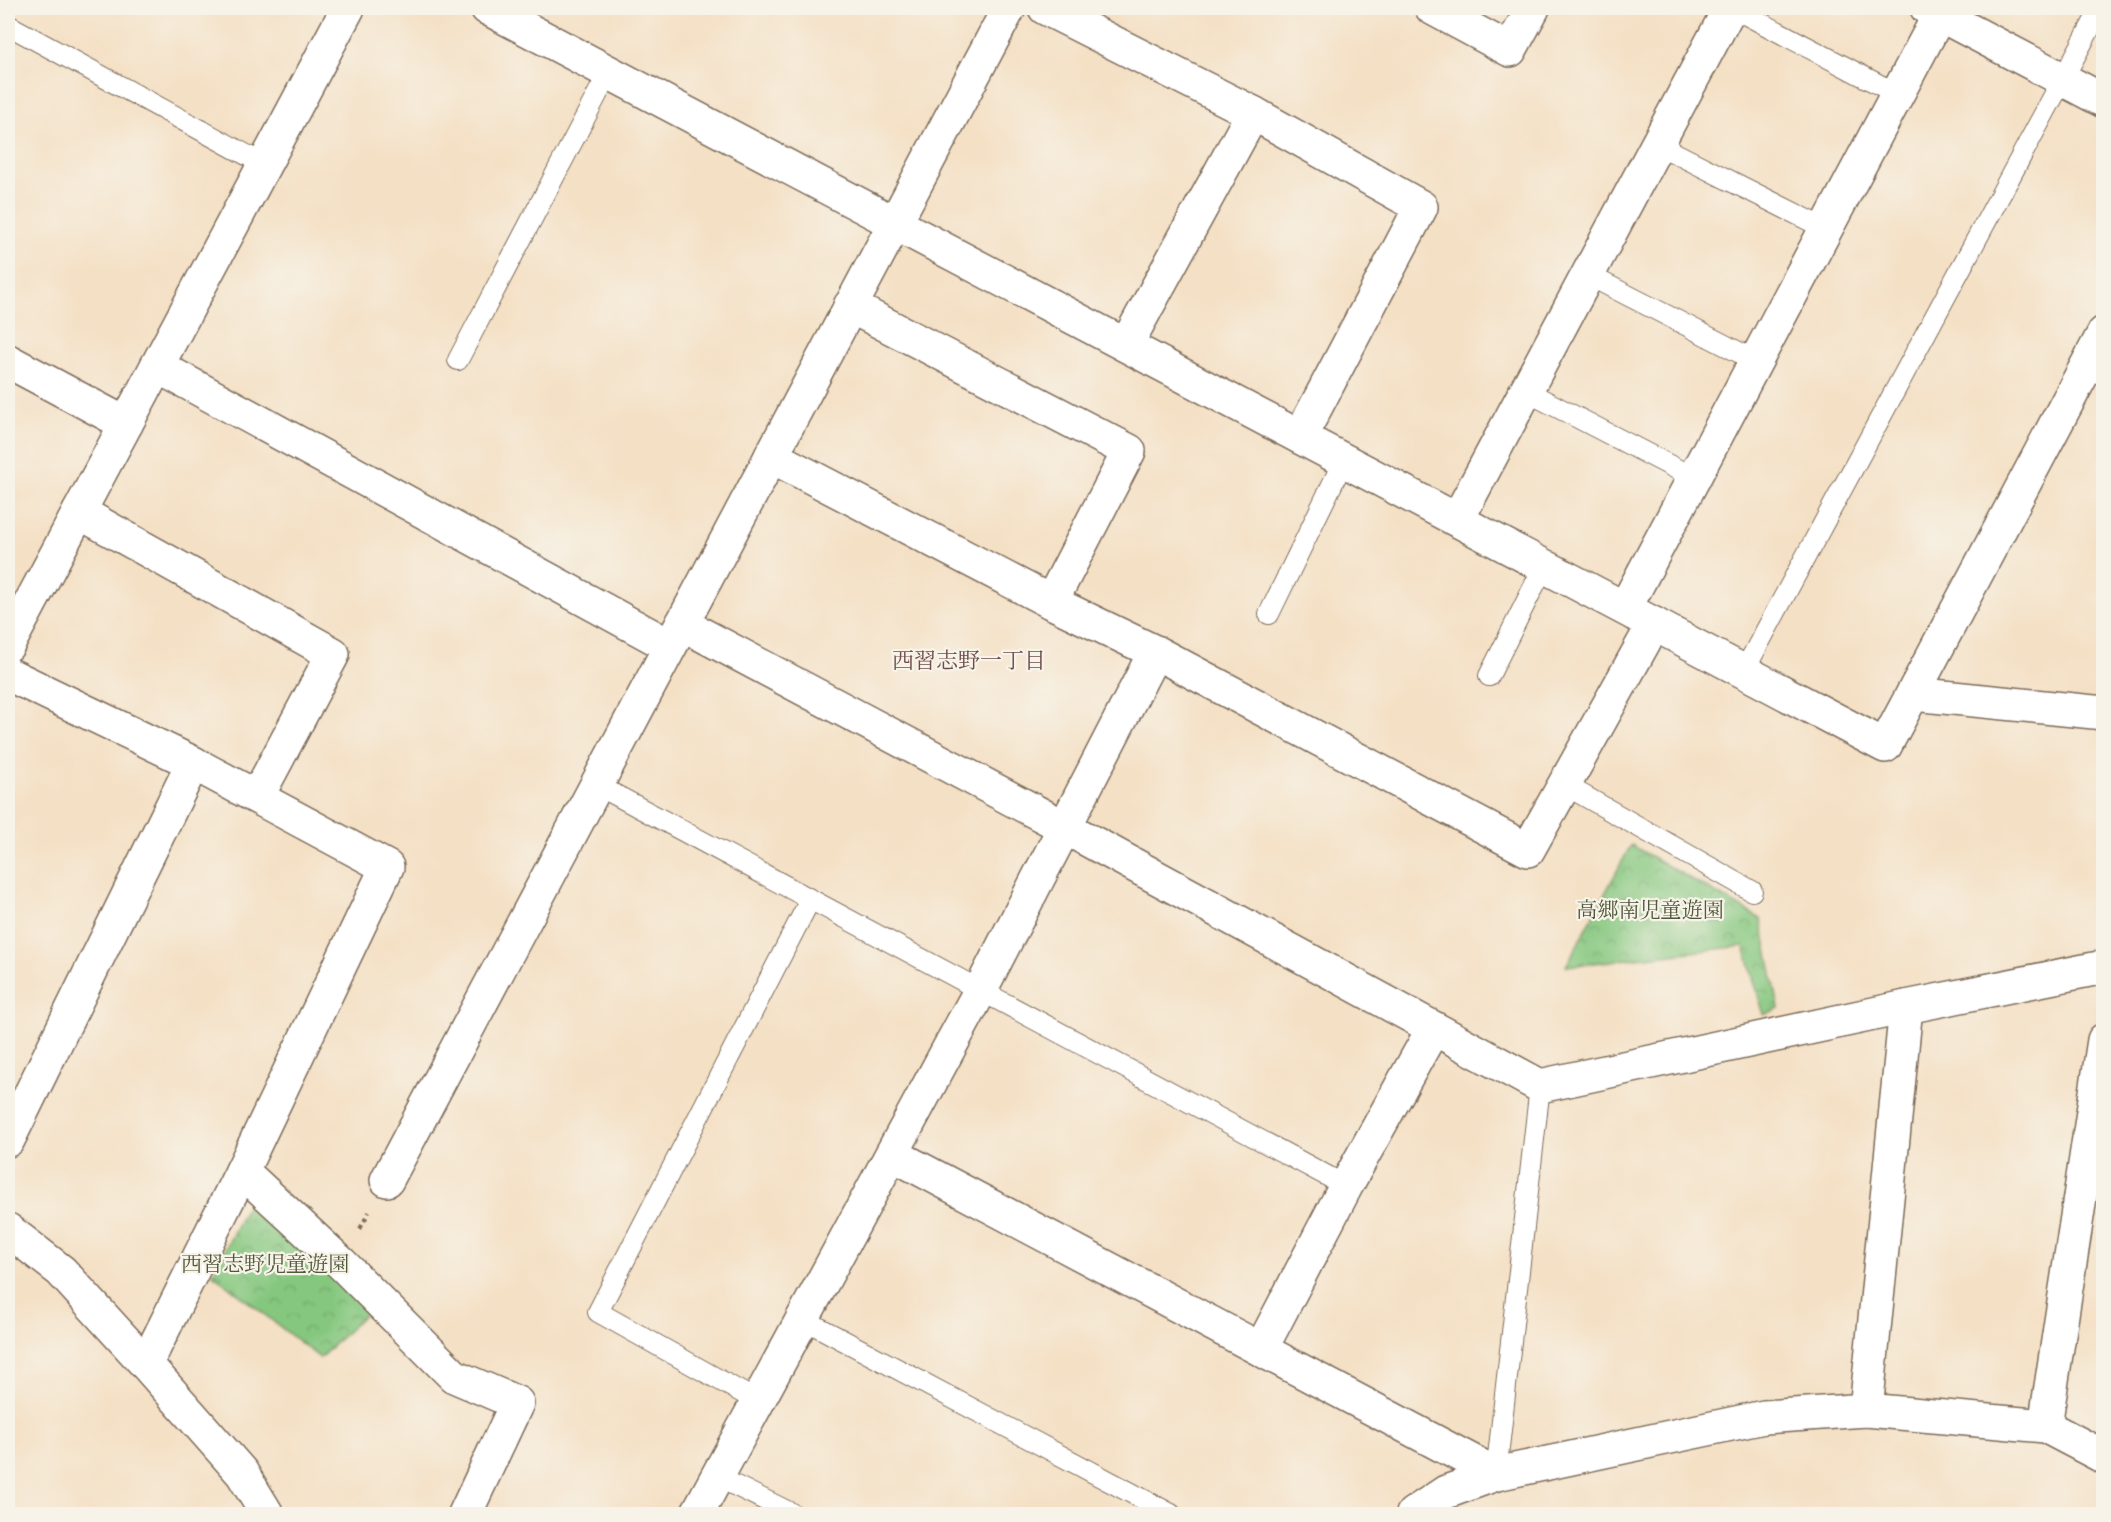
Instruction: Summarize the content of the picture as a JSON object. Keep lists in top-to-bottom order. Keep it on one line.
{"districts":["西習志野一丁目"],"parks":["高郷南児童遊園","西習志野児童遊園"]}
